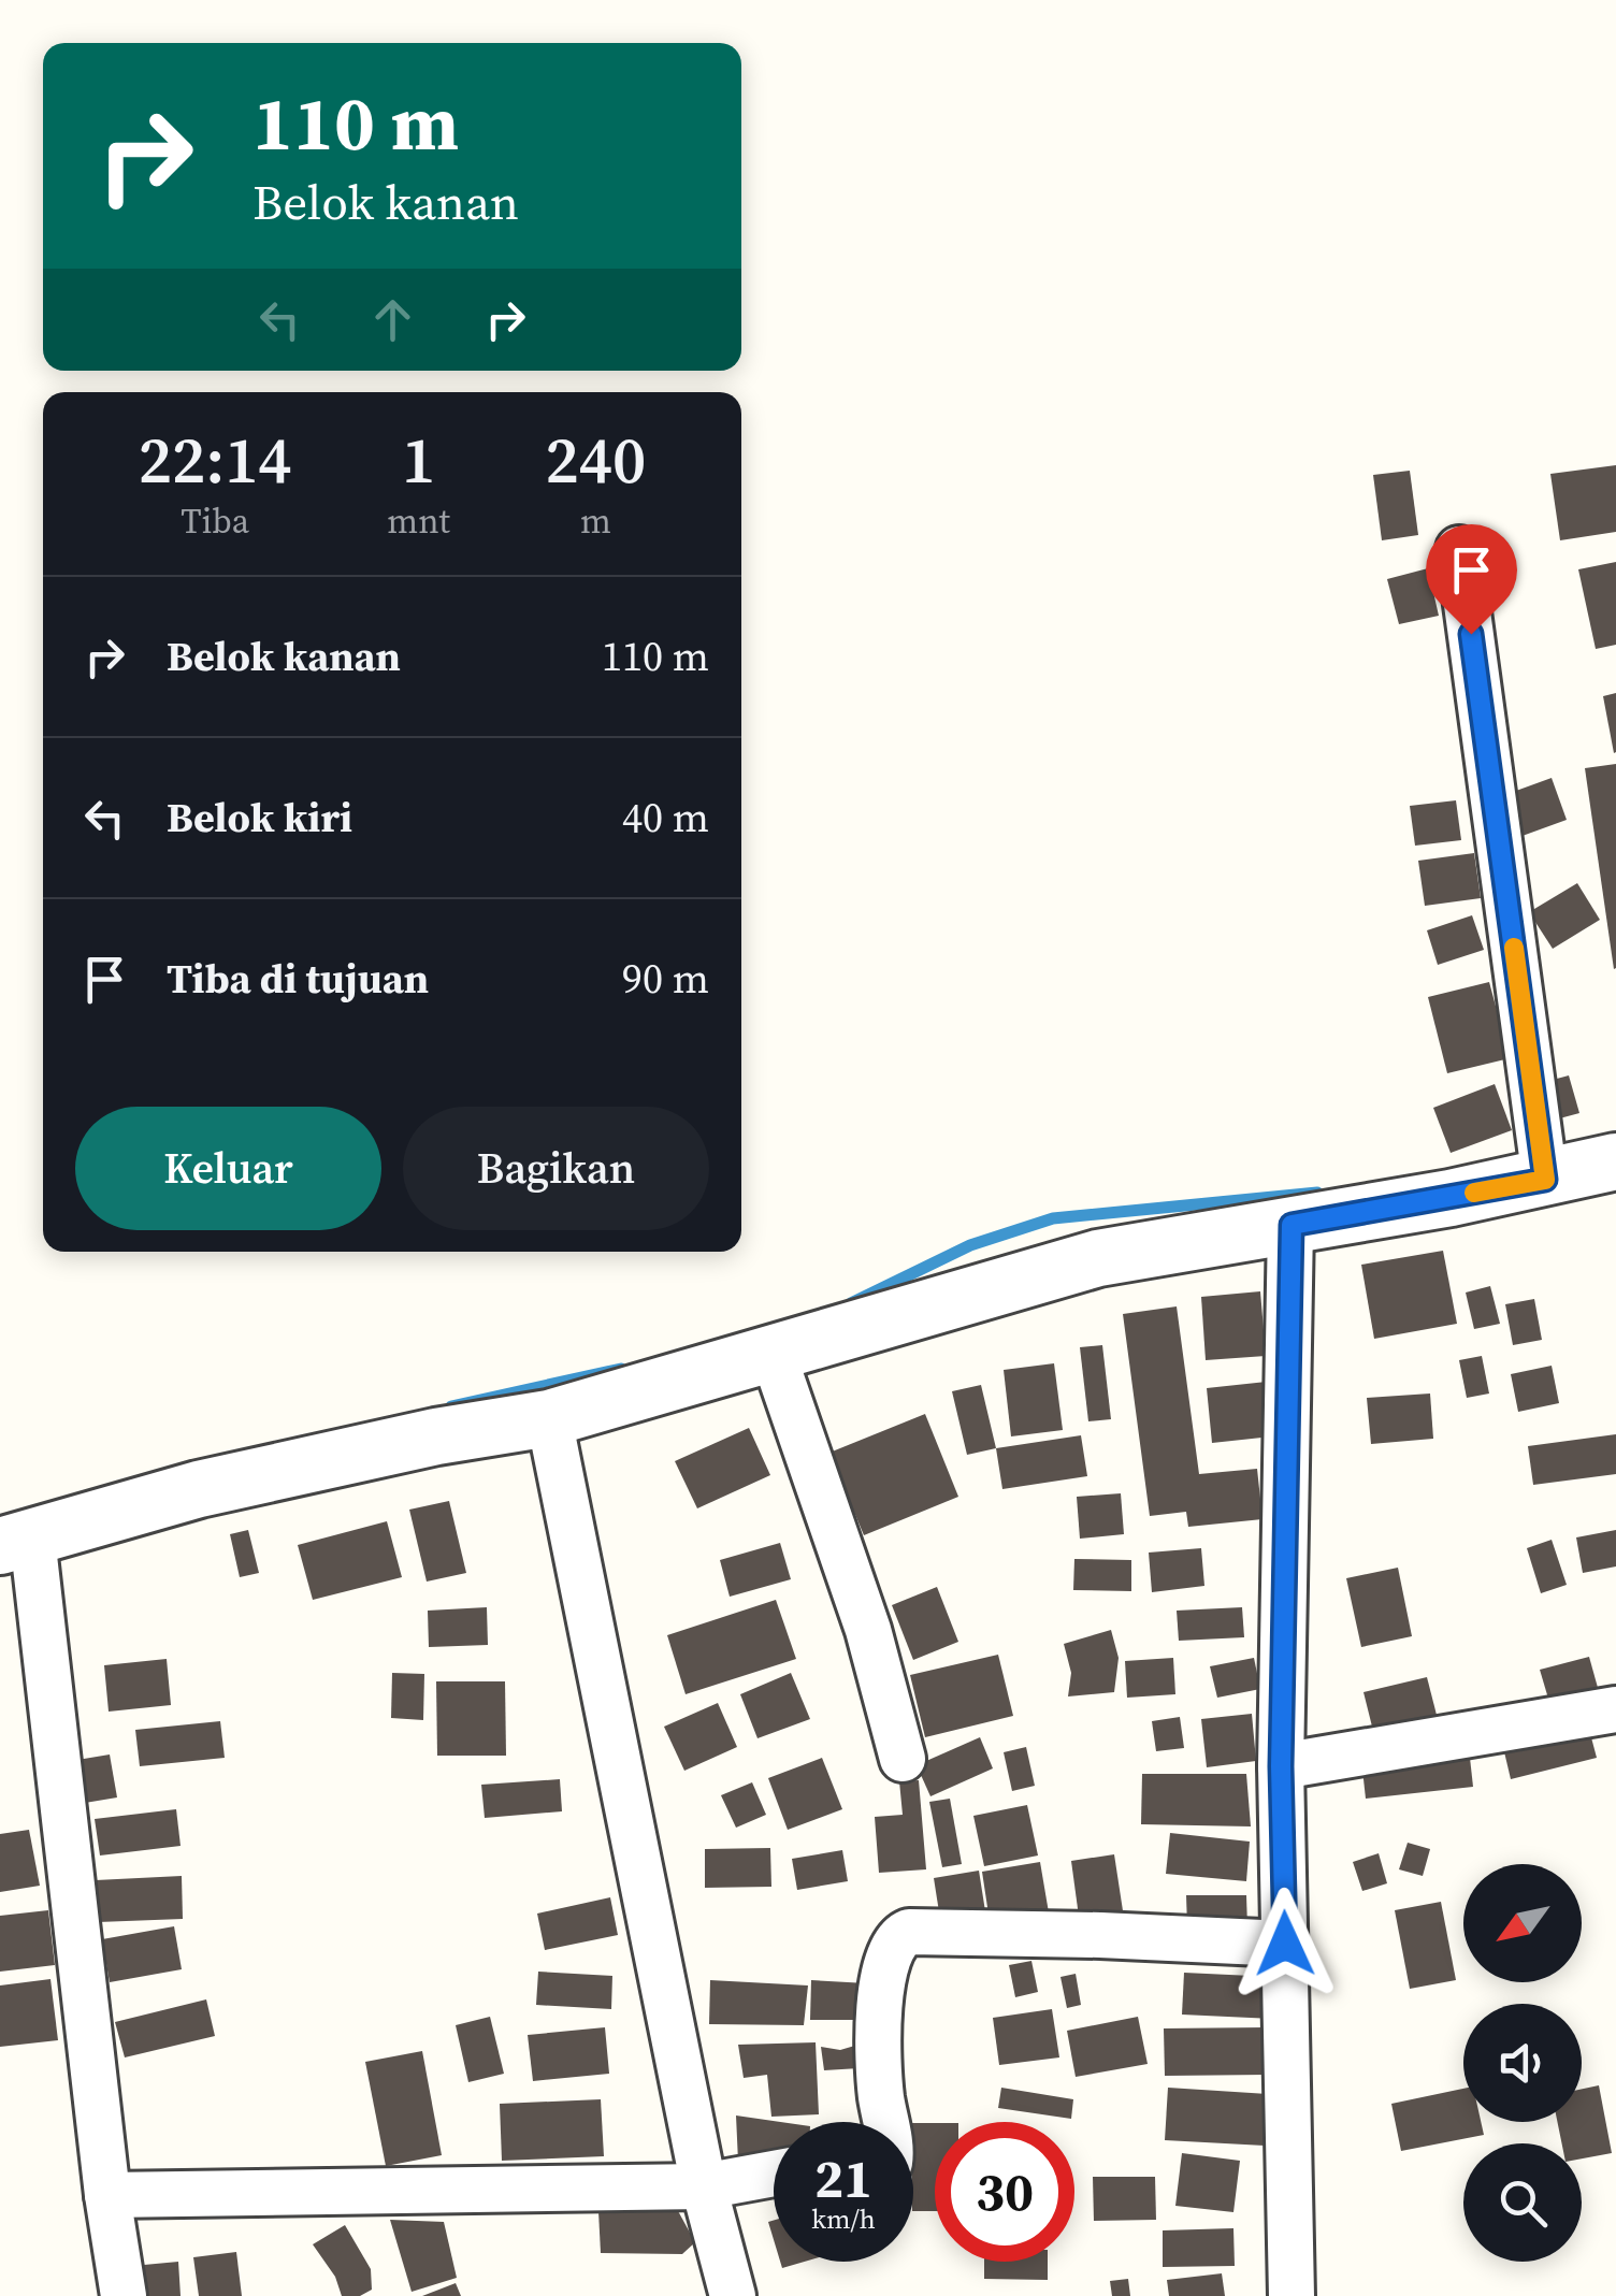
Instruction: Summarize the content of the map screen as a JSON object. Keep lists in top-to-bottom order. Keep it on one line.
{"north":"bottom left","page":{"turn":["110 m","Belok kanan"],"eta":["22:14","Tiba","1","mnt","240","m"],"list":[{"name":"Belok kanan","value":"110 m"},{"name":"Belok kiri","value":"40 m"},{"name":"Tiba di tujuan","value":"90 m"}],"buttons":["Keluar","Bagikan"],"speed":"21 km/h","limit":"30"}}
